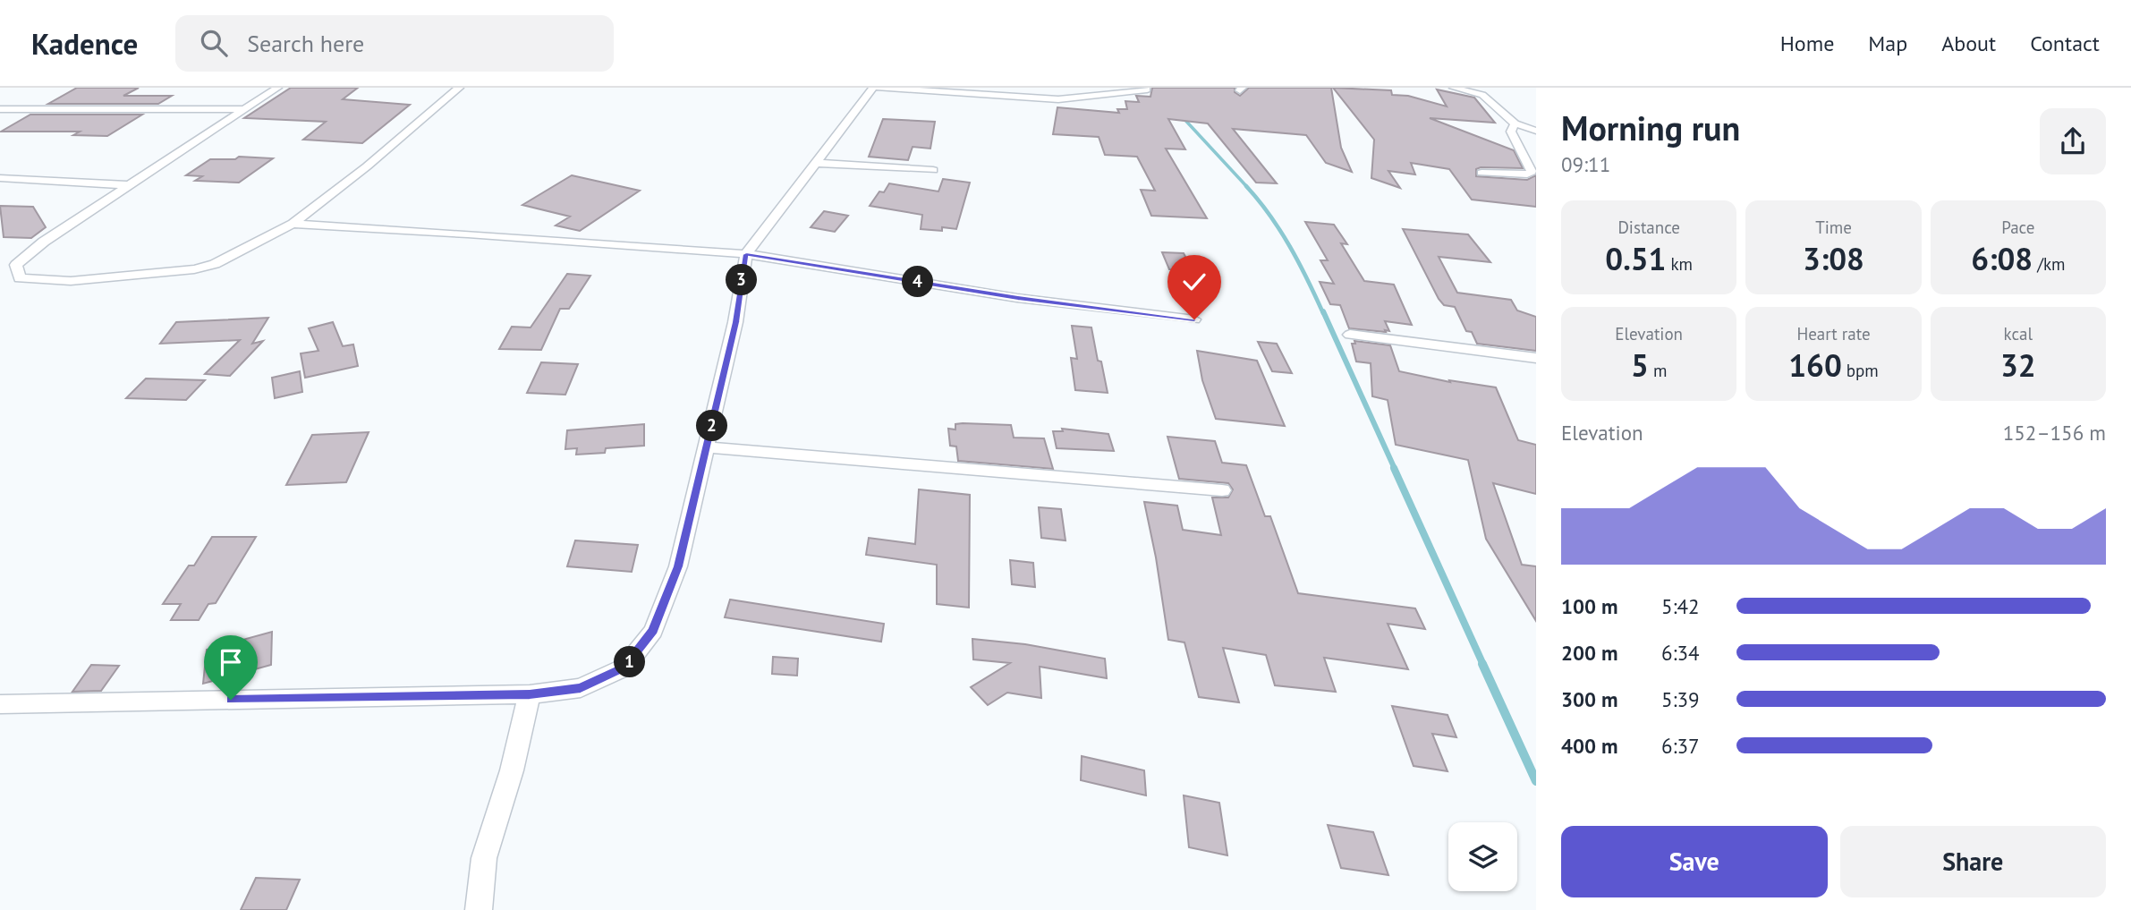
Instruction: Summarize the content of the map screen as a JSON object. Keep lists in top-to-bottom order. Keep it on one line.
{"page":{"header":"Kadence","search":"Search here","nav":["Home","Map","About","Contact"],"heading":["Morning run","09:11"],"stats":[["Distance","0.51 km"],["Time","3:08"],["Pace","6:08 /km"],["Elevation","5 m"],["Heart rate","160 bpm"],["kcal","32"]],"pins":["3","4","2","1"],"chart":["Elevation","152–156 m"],"list":[{"name":"100 m","note":"5:42"},{"name":"200 m","note":"6:34"},{"name":"300 m","note":"5:39"},{"name":"400 m","note":"6:37"}],"buttons":["Save","Share"]}}
